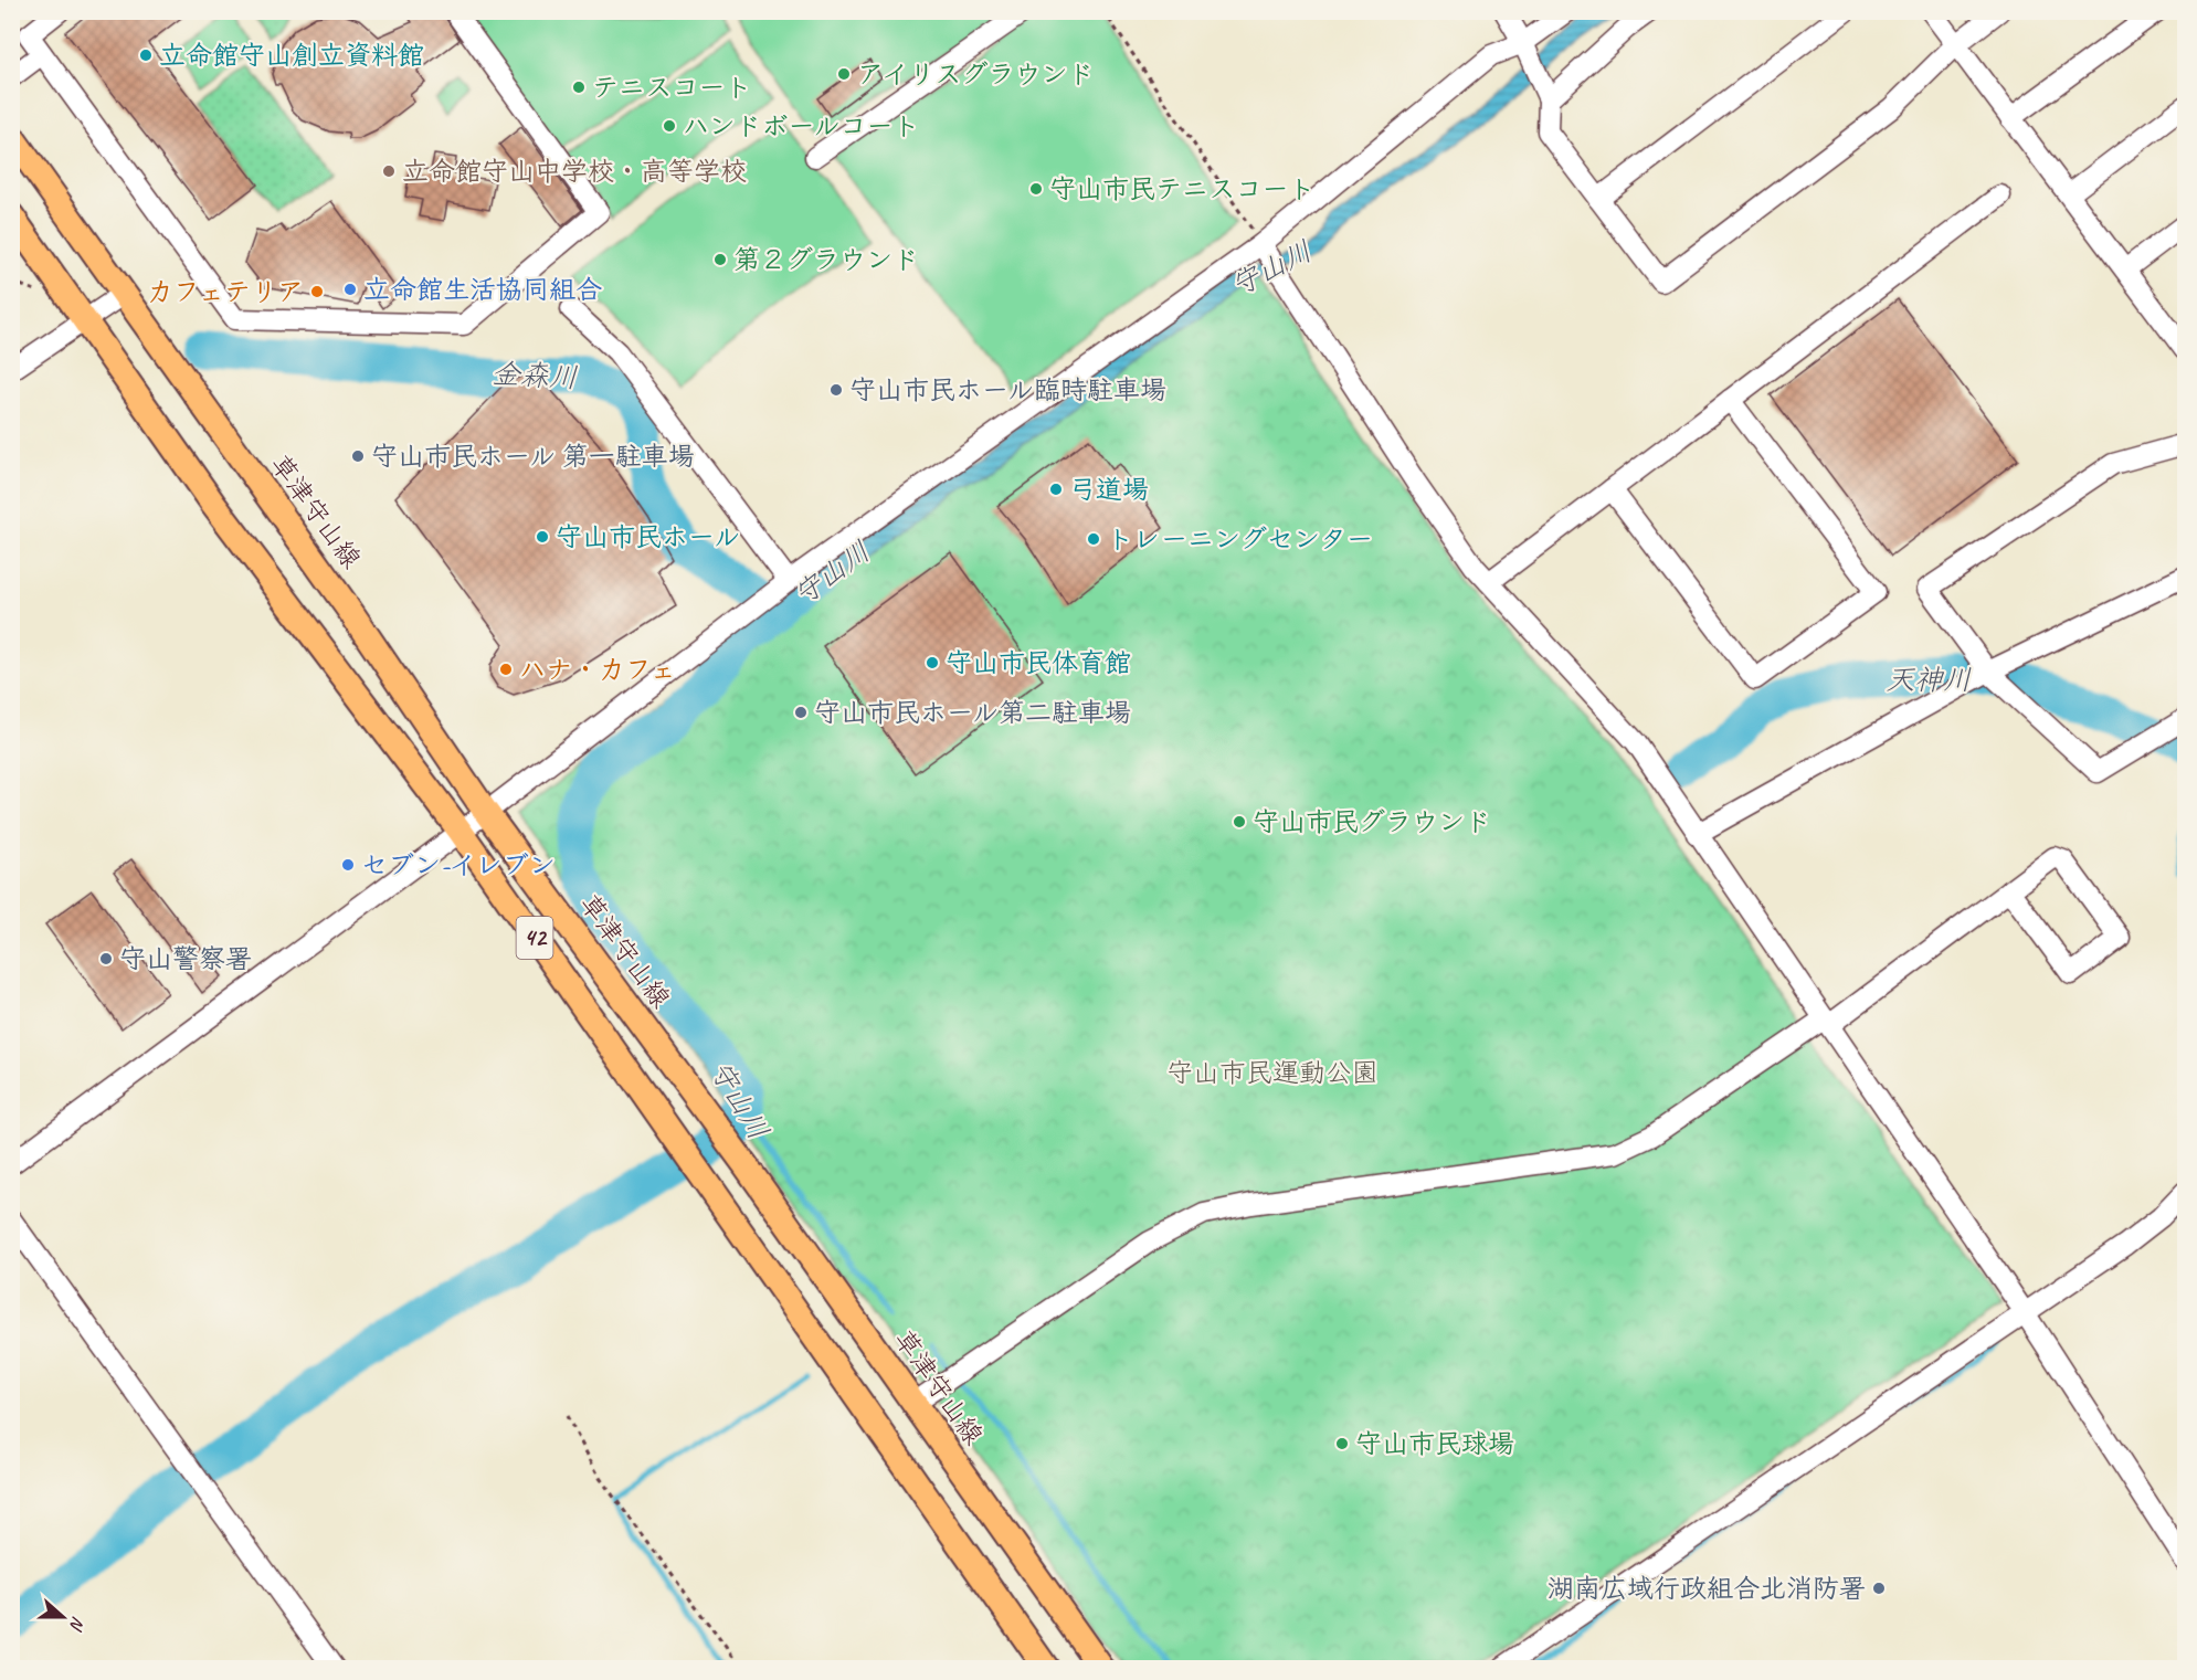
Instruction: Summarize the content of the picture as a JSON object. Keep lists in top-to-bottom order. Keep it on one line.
{"streets":{"main road":["草津守山線","42"]},"water":["守山川","金森川","天神川"],"parks":["守山市民運動公園"],"places":["立命館守山創立資料館","アイリスグラウンド","テニスコート","ハンドボールコート","立命館守山中学校・高等学校","守山市民テニスコート","第２グラウンド","立命館生活協同組合","カフェテリア","守山市民ホール臨時駐車場","守山市民ホール 第一駐車場","弓道場","守山市民ホール","トレーニングセンター","守山市民体育館","ハナ・カフェ","守山市民ホール第二駐車場","守山市民グラウンド","セブン-イレブン","守山警察署","守山市民球場","湖南広域行政組合北消防署"],"north":"right"}
